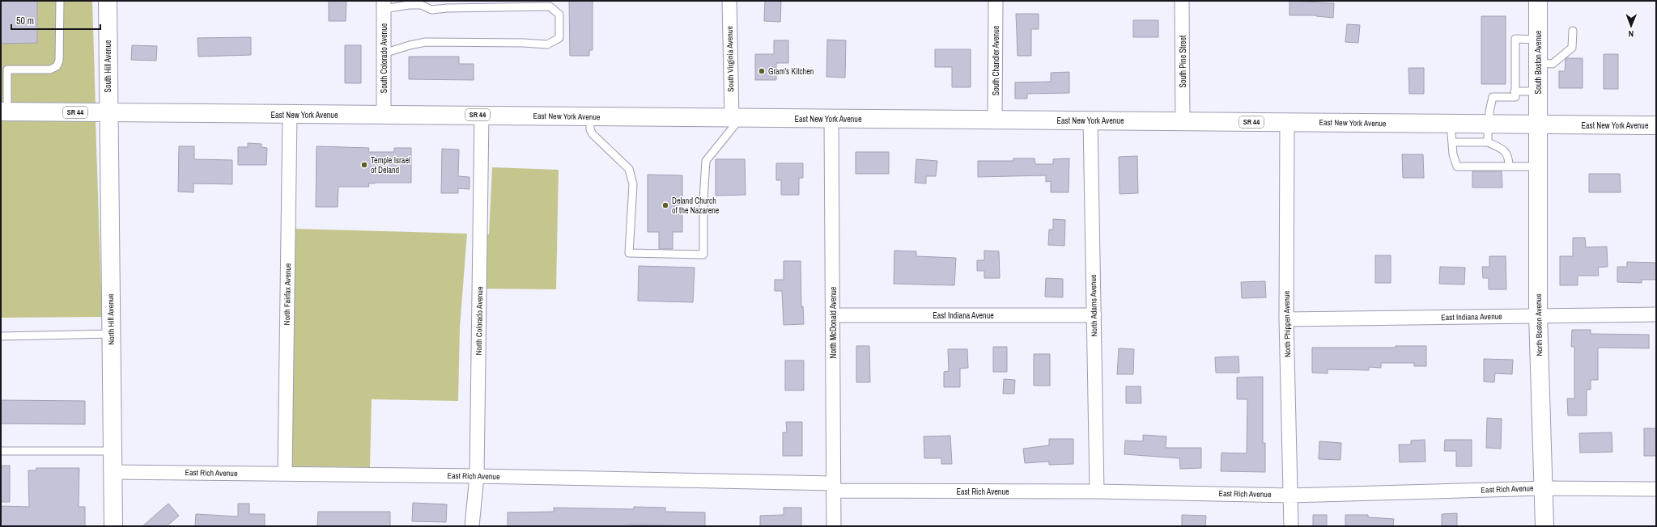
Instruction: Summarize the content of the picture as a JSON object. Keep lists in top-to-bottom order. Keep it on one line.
{"streets":{"main road":["South Boston Avenue","South Hill Avenue","SR 44","East New York Avenue","North Hill Avenue","North Boston Avenue"],"street":["South Colorado Avenue","South Virginia Avenue","South Chandler Avenue","South Pine Street","North Fairfax Avenue","North Adams Avenue","East Indiana Avenue","North Colorado Avenue","North McDonald Avenue","North Phippen Avenue","East Rich Avenue"]},"crossings":[["South Colorado Avenue","East New York Avenue"],["South Virginia Avenue","East New York Avenue"],["South Chandler Avenue","East New York Avenue"],["South Pine Street","East New York Avenue"],["South Boston Avenue","East New York Avenue"],["South Boston Avenue","North Boston Avenue"],["South Hill Avenue","East New York Avenue"],["South Hill Avenue","North Hill Avenue"],["East New York Avenue","North Fairfax Avenue"],["East New York Avenue","North Adams Avenue"],["East New York Avenue","North Hill Avenue"],["East New York Avenue","North Colorado Avenue"],["East New York Avenue","North McDonald Avenue"],["East New York Avenue","North Phippen Avenue"],["East New York Avenue","North Boston Avenue"],["North Fairfax Avenue","East Rich Avenue"],["North Adams Avenue","East Indiana Avenue"],["North Adams Avenue","East Rich Avenue"],["East Indiana Avenue","North McDonald Avenue"],["East Indiana Avenue","North Phippen Avenue"],["East Indiana Avenue","North Boston Avenue"],["North Hill Avenue","East Rich Avenue"],["North Colorado Avenue","East Rich Avenue"],["North McDonald Avenue","East Rich Avenue"],["North Phippen Avenue","East Rich Avenue"],["North Boston Avenue","East Rich Avenue"]],"places":["Gram's Kitchen","Temple Israel of Deland","Deland Church of the Nazarene"],"scale_bar":"50 m","north":"bottom"}
